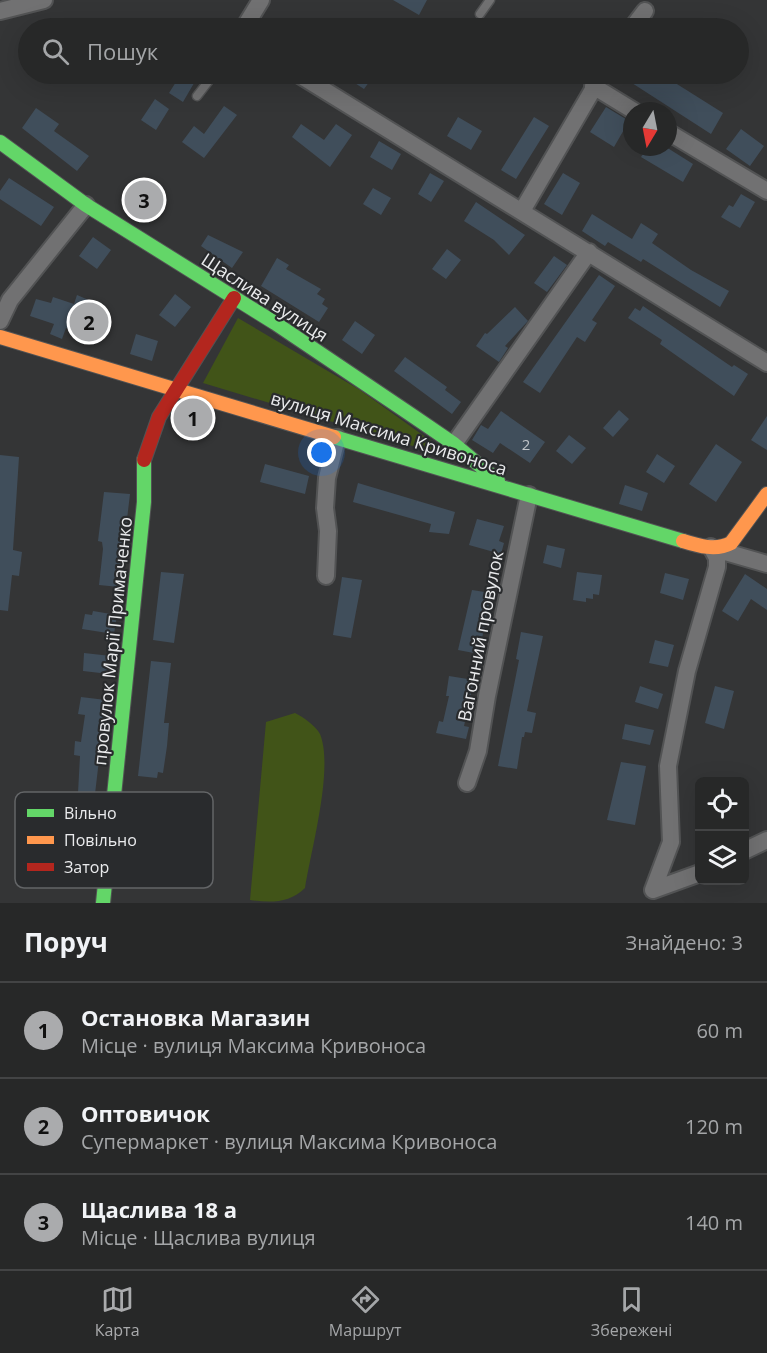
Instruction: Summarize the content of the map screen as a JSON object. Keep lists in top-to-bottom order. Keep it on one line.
{"streets":{"street":["Щаслива вулиця","вулиця Максима Кривоноса","Вагонний провулок","провулок Марії Примаченко"]},"crossings":[["Щаслива вулиця","вулиця Максима Кривоноса"],["Щаслива вулиця","провулок Марії Примаченко"],["вулиця Максима Кривоноса","Вагонний провулок"],["вулиця Максима Кривоноса","провулок Марії Примаченко"]],"house_numbers":["2"],"legend":["Вільно","Повільно","Затор"],"north":"bottom","page":{"search":"Пошук","pins":["3","2","1"],"heading":["Поруч","Знайдено: 3"],"list":[{"mark":"1","name":"Остановка Магазин","note":"Місце · вулиця Максима Кривоноса","value":"60 m"},{"mark":"2","name":"Оптовичок","note":"Супермаркет · вулиця Максима Кривоноса","value":"120 m"},{"mark":"3","name":"Щаслива 18 а","note":"Місце · Щаслива вулиця","value":"140 m"}],"nav":["Карта","Маршрут","Збережені"]}}
